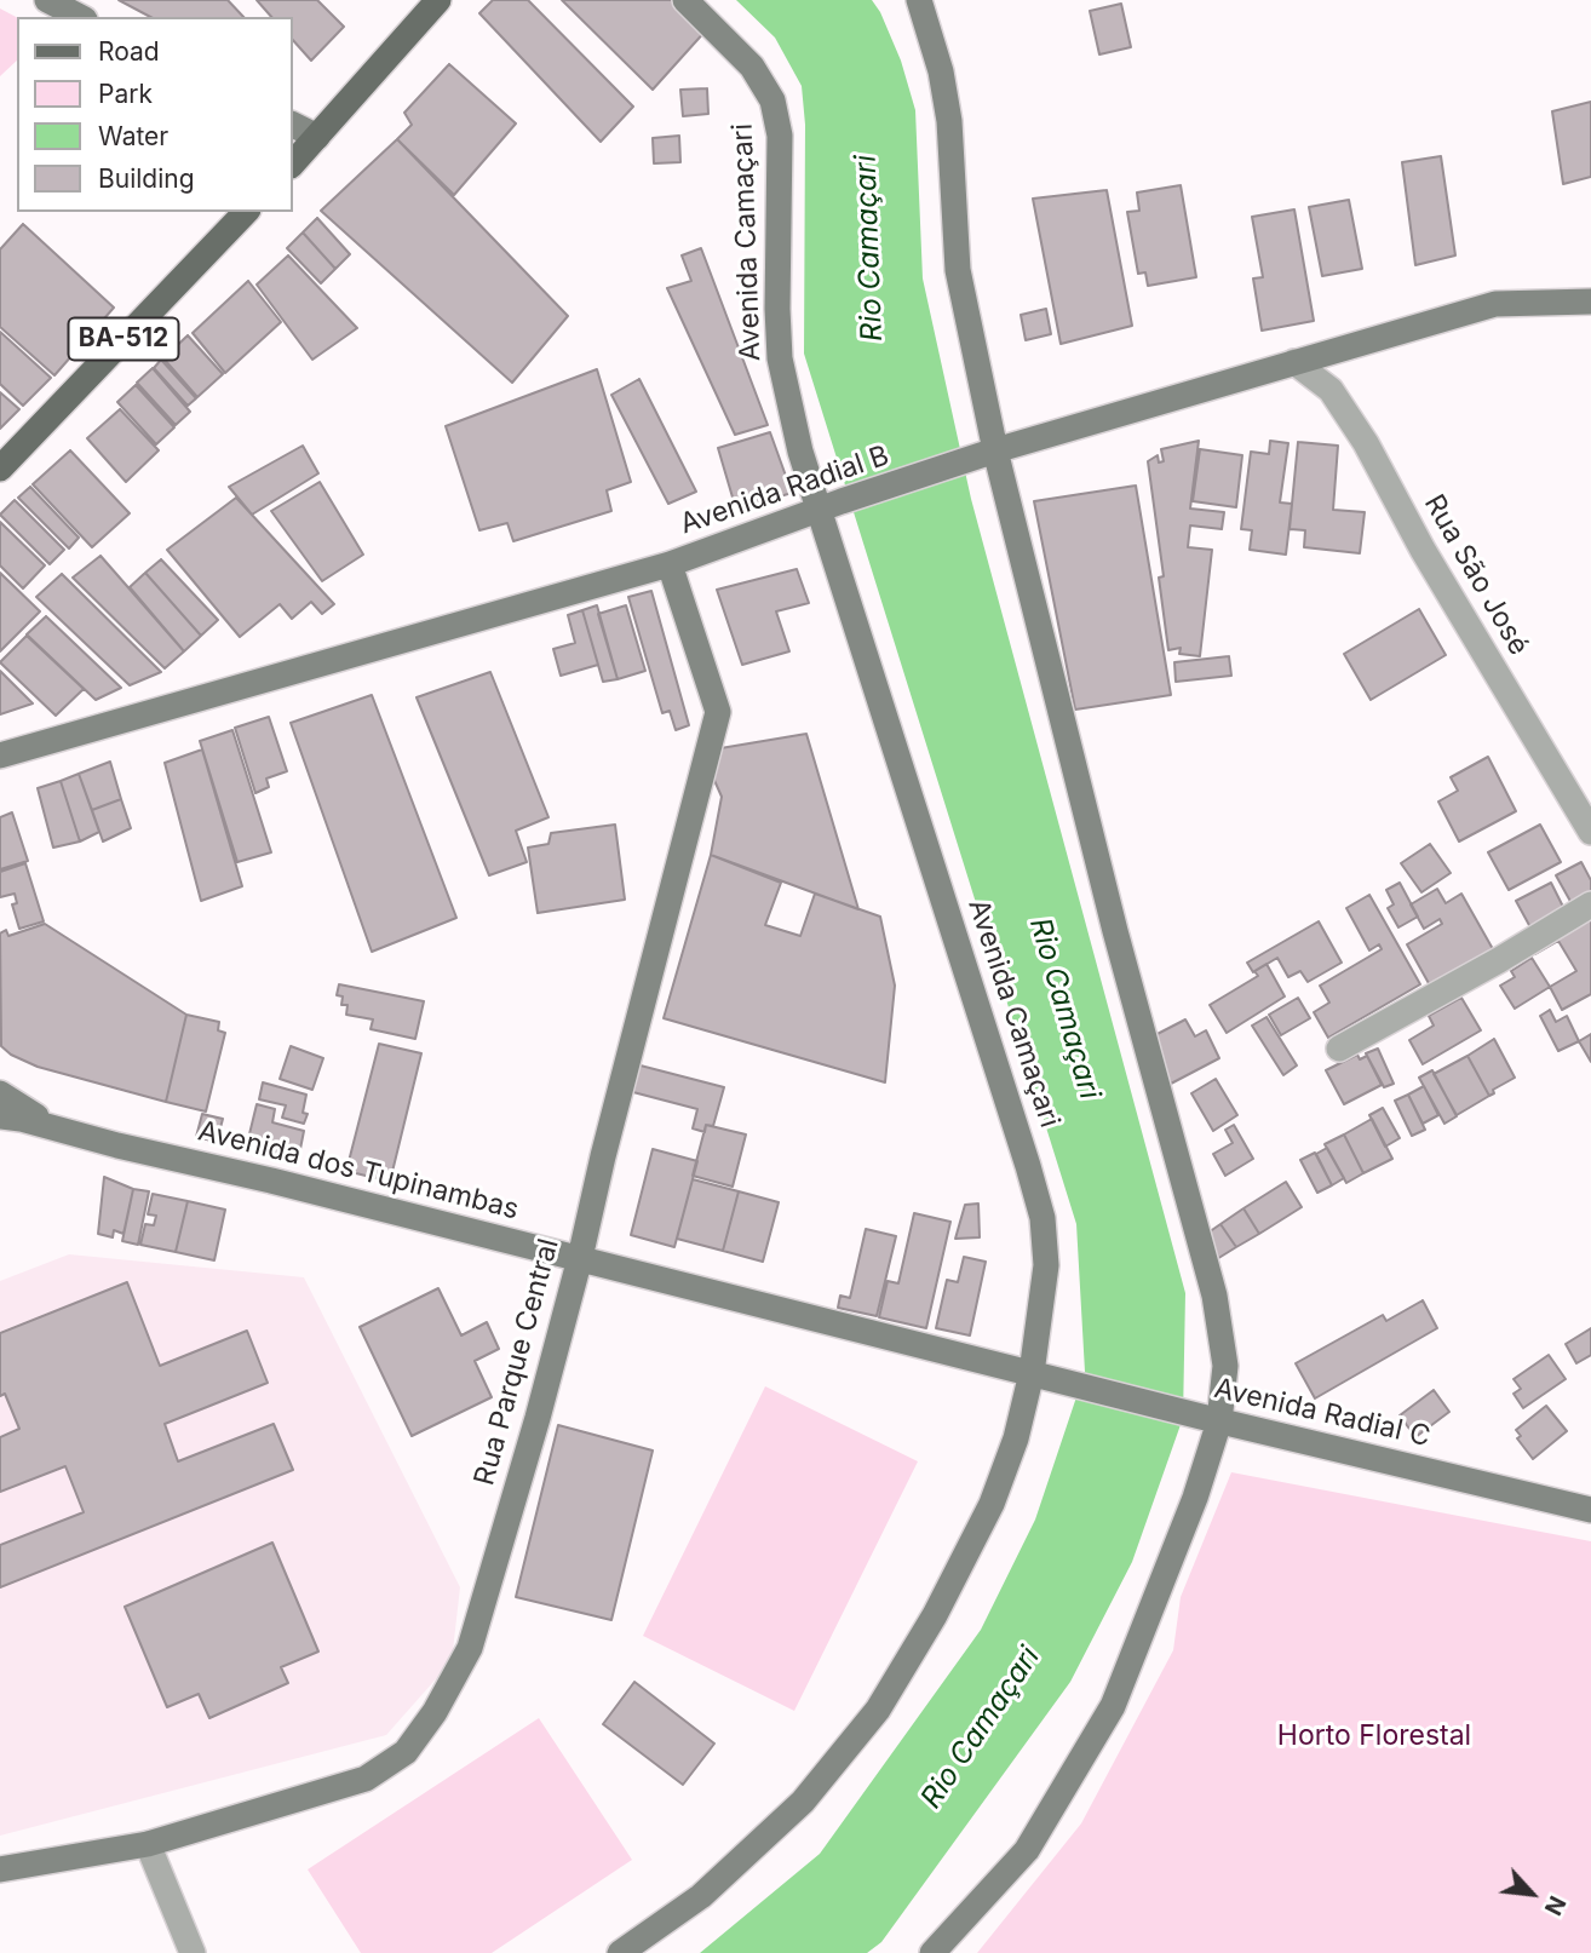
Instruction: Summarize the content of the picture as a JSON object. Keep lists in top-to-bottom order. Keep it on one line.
{"streets":{"main road":["BA-512"],"street":["Avenida Camaçari","Avenida Radial B","Rua São José","Avenida dos Tupinambas","Rua Parque Central","Avenida Radial C"]},"crossings":[["Avenida Camaçari","Avenida Radial B"],["Avenida Camaçari","Avenida dos Tupinambas"],["Avenida Camaçari","Avenida Radial C"],["Avenida Radial B","Rua São José"],["Avenida Radial B","Rua Parque Central"],["Avenida dos Tupinambas","Rua Parque Central"],["Avenida dos Tupinambas","Avenida Radial C"]],"water":["Rio Camaçari"],"parks":["Horto Florestal"],"legend":["Road","Park","Water","Building"],"north":"bottom right"}
